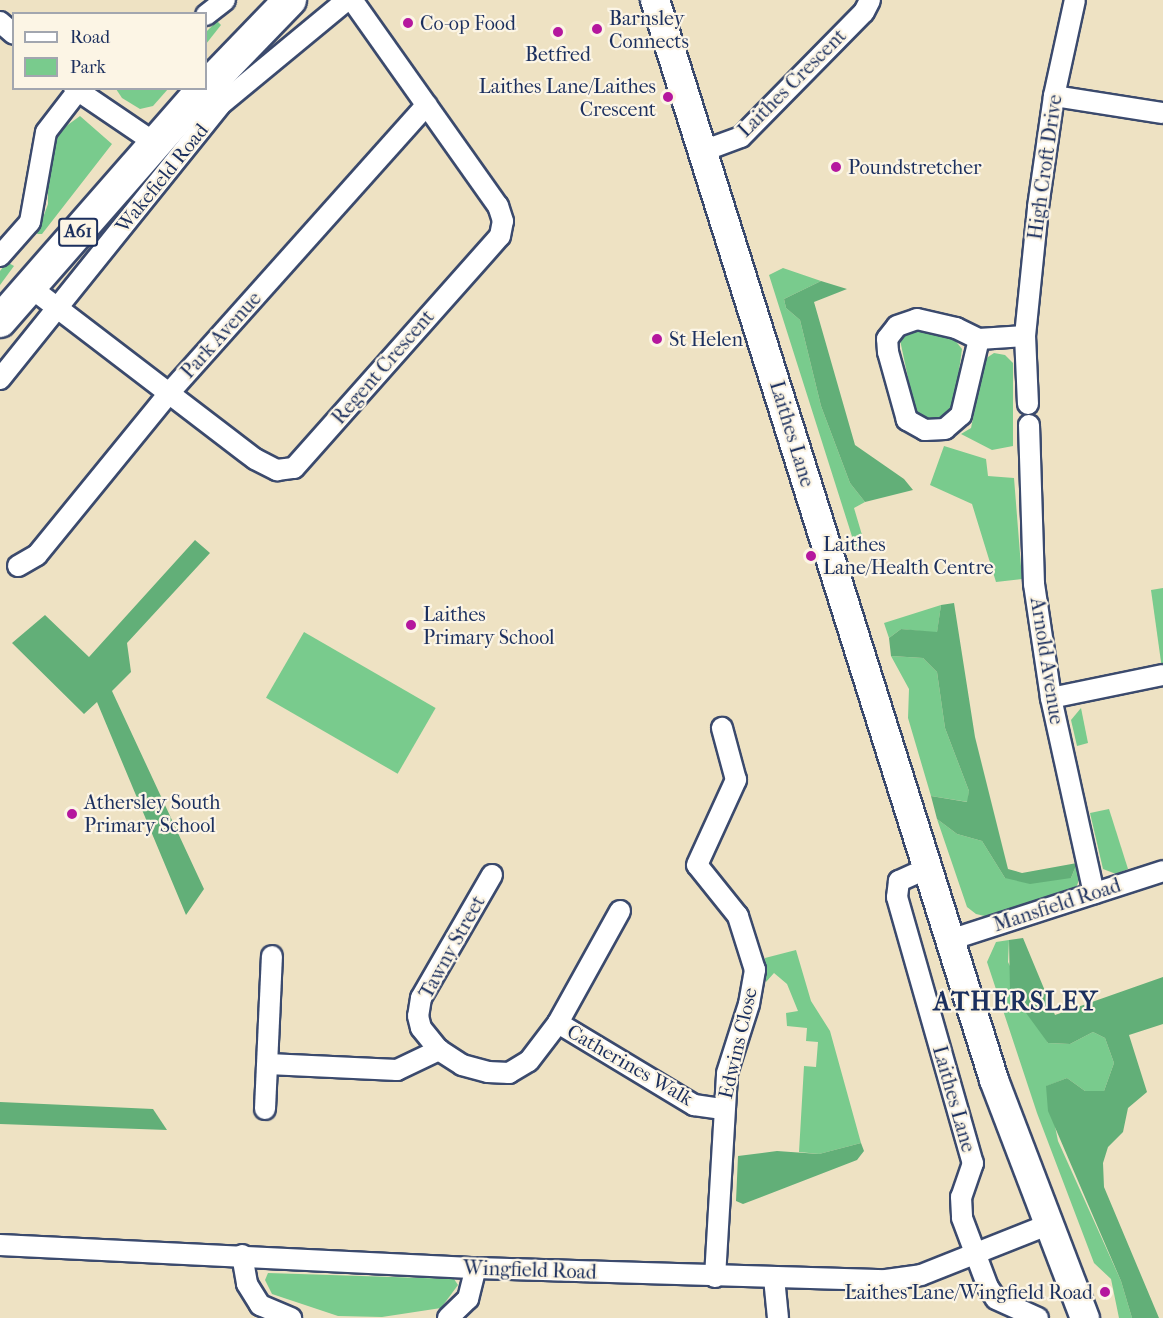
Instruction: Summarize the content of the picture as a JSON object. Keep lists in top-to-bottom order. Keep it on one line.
{"streets":{"main road":["Wakefield Road","A61","Laithes Lane"],"street":["Laithes Crescent","High Croft Drive","Park Avenue","Regent Crescent","Arnold Avenue","Mansfield Road","Tawny Street","Edwins Close","Catherines Walk","Wingfield Road"]},"crossings":[["Laithes Crescent","Laithes Lane"],["Wakefield Road","Regent Crescent"],["Park Avenue","Regent Crescent"],["Laithes Lane","Mansfield Road"],["Laithes Lane","Wingfield Road"],["Arnold Avenue","Mansfield Road"],["Edwins Close","Catherines Walk"],["Edwins Close","Wingfield Road"]],"districts":["ATHERSLEY"],"places":["Co-op Food","Barnsley Connects","Betfred","Laithes Lane/Laithes Crescent","Poundstretcher","St Helen","Laithes Lane/Health Centre","Laithes Primary School","Athersley South Primary School","Laithes Lane/Wingfield Road"],"legend":["Road","Park"]}
